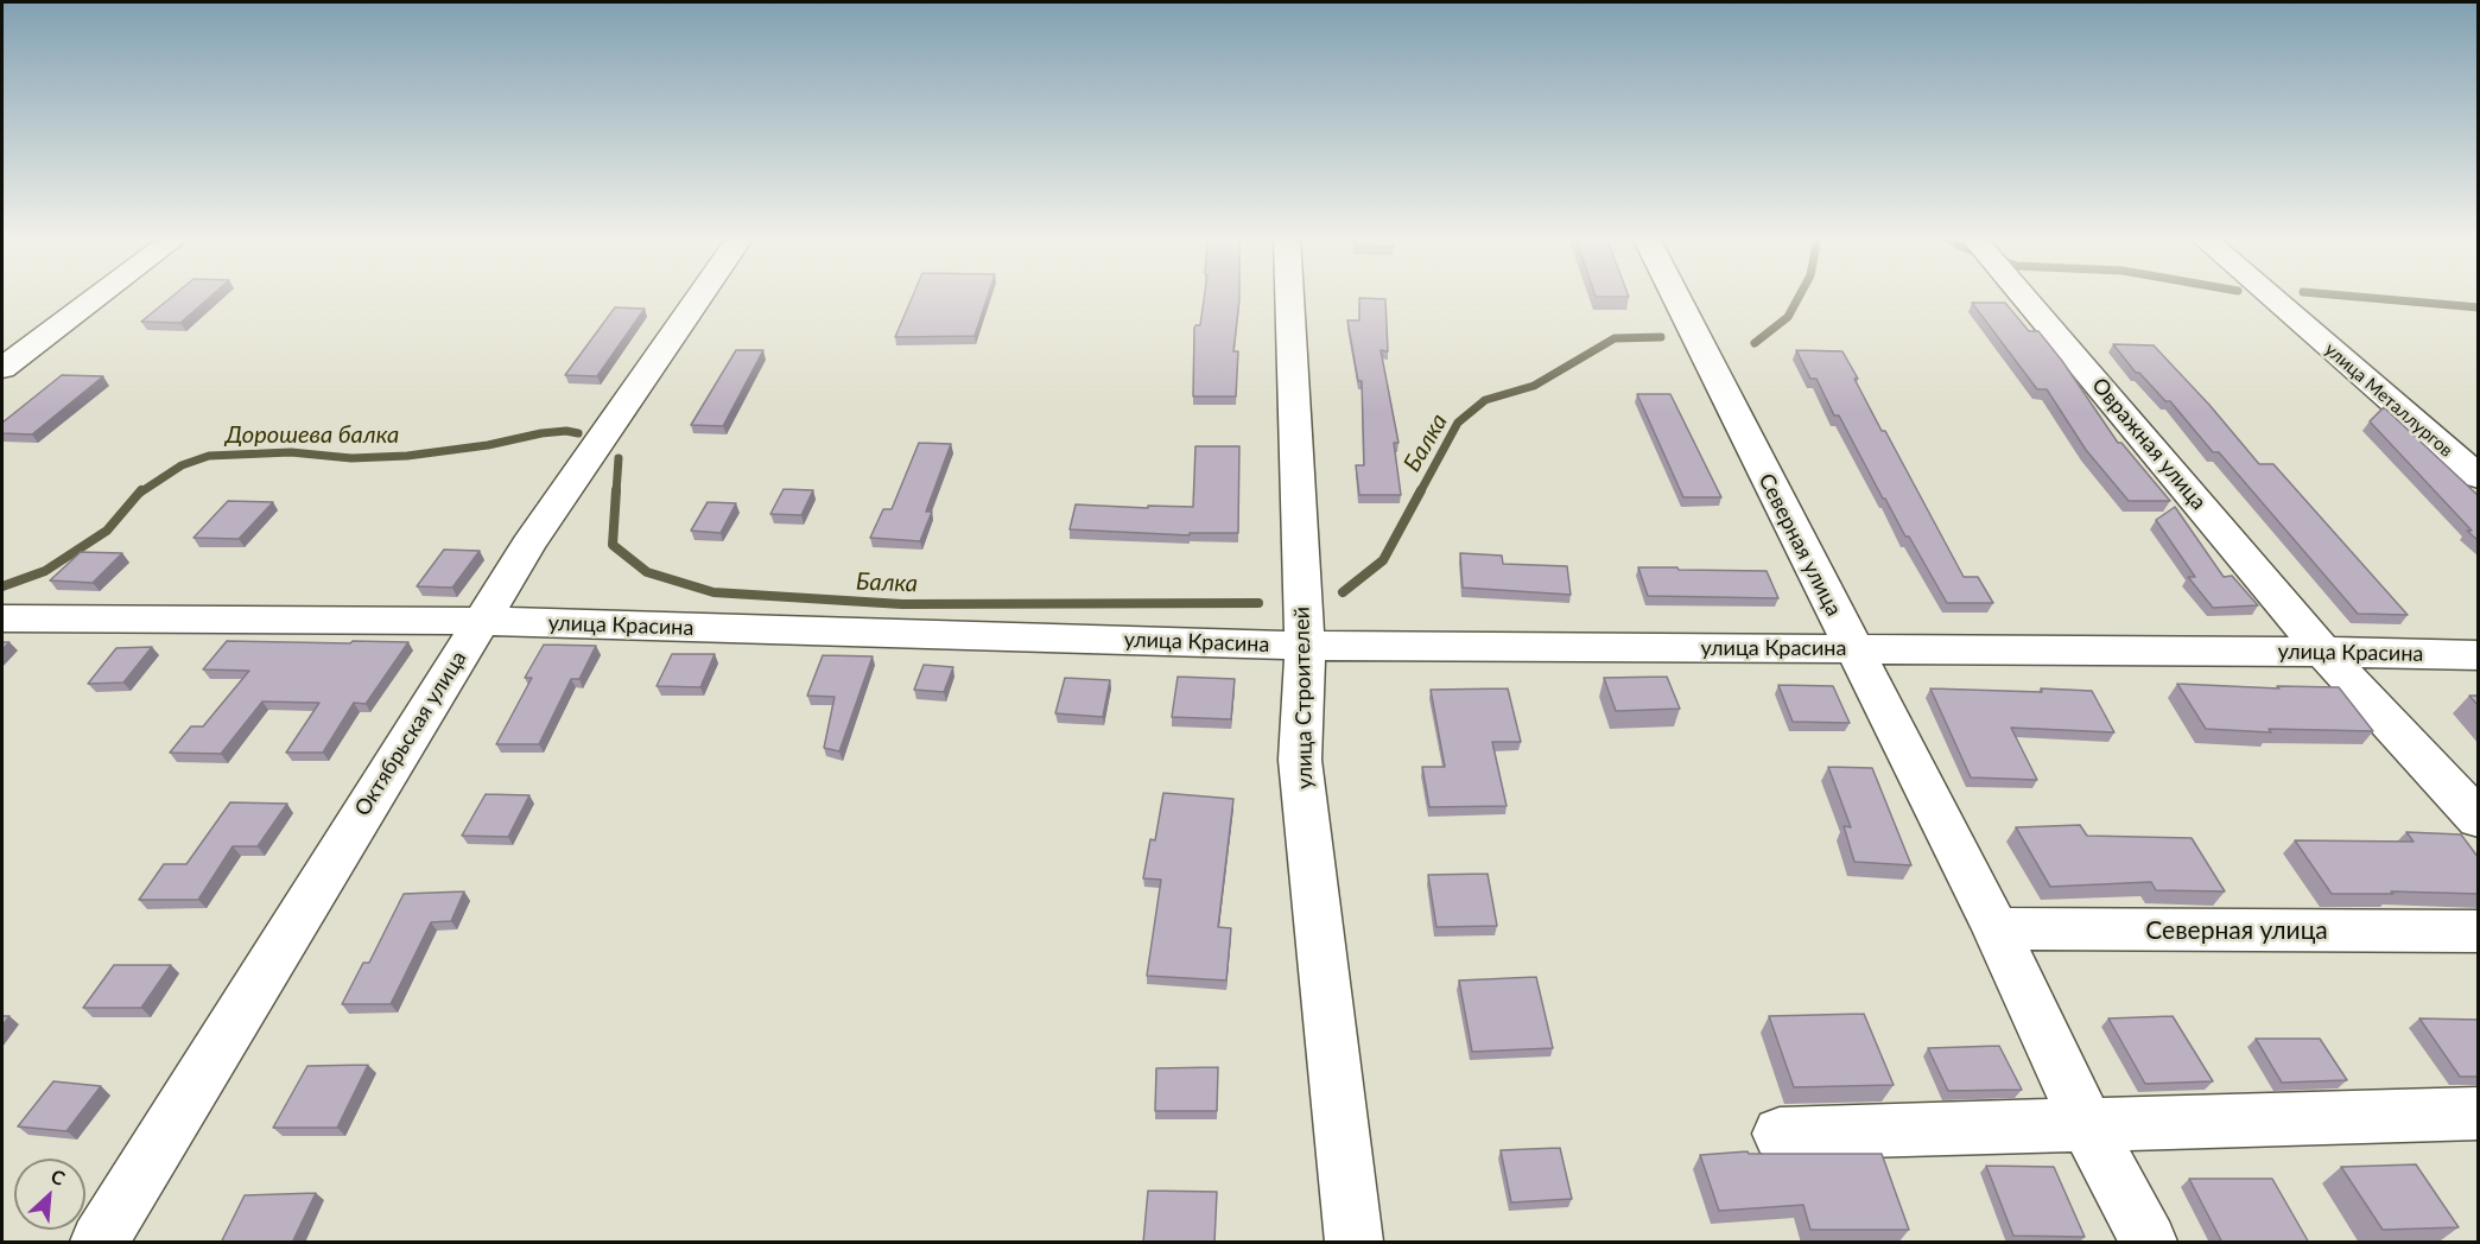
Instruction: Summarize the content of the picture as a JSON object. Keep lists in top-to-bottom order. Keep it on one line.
{"streets":{"street":["улица Металлургов","Овражная улица","Северная улица","улица Красина","улица Строителей","Октябрьская улица"]},"crossings":[["Овражная улица","улица Красина"],["Северная улица","улица Красина"],["улица Красина","улица Строителей"],["улица Красина","Октябрьская улица"]],"water":["Дорошева балка","Балка"],"north":"top right"}
